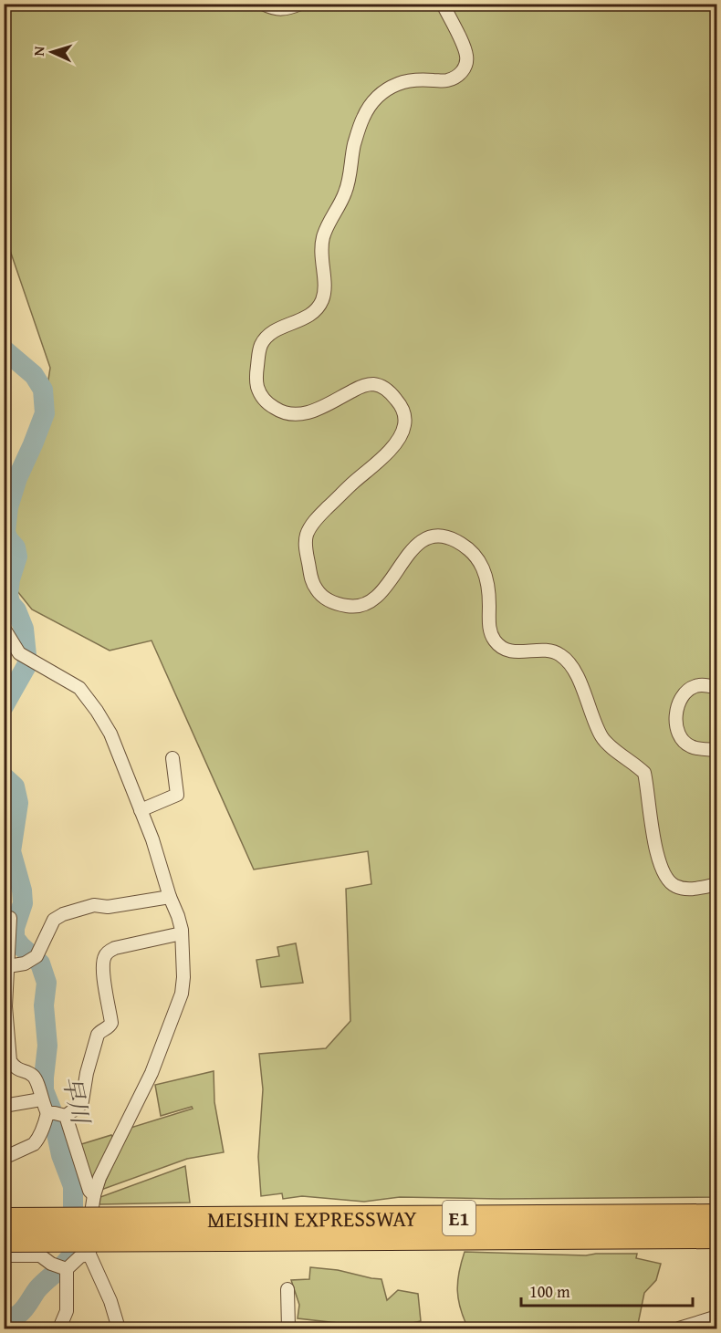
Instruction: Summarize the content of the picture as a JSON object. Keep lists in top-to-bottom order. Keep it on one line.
{"streets":{"highway":["E1","MEISHIN EXPRESSWAY"]},"water":["早川"],"scale_bar":"100 m","north":"left"}
